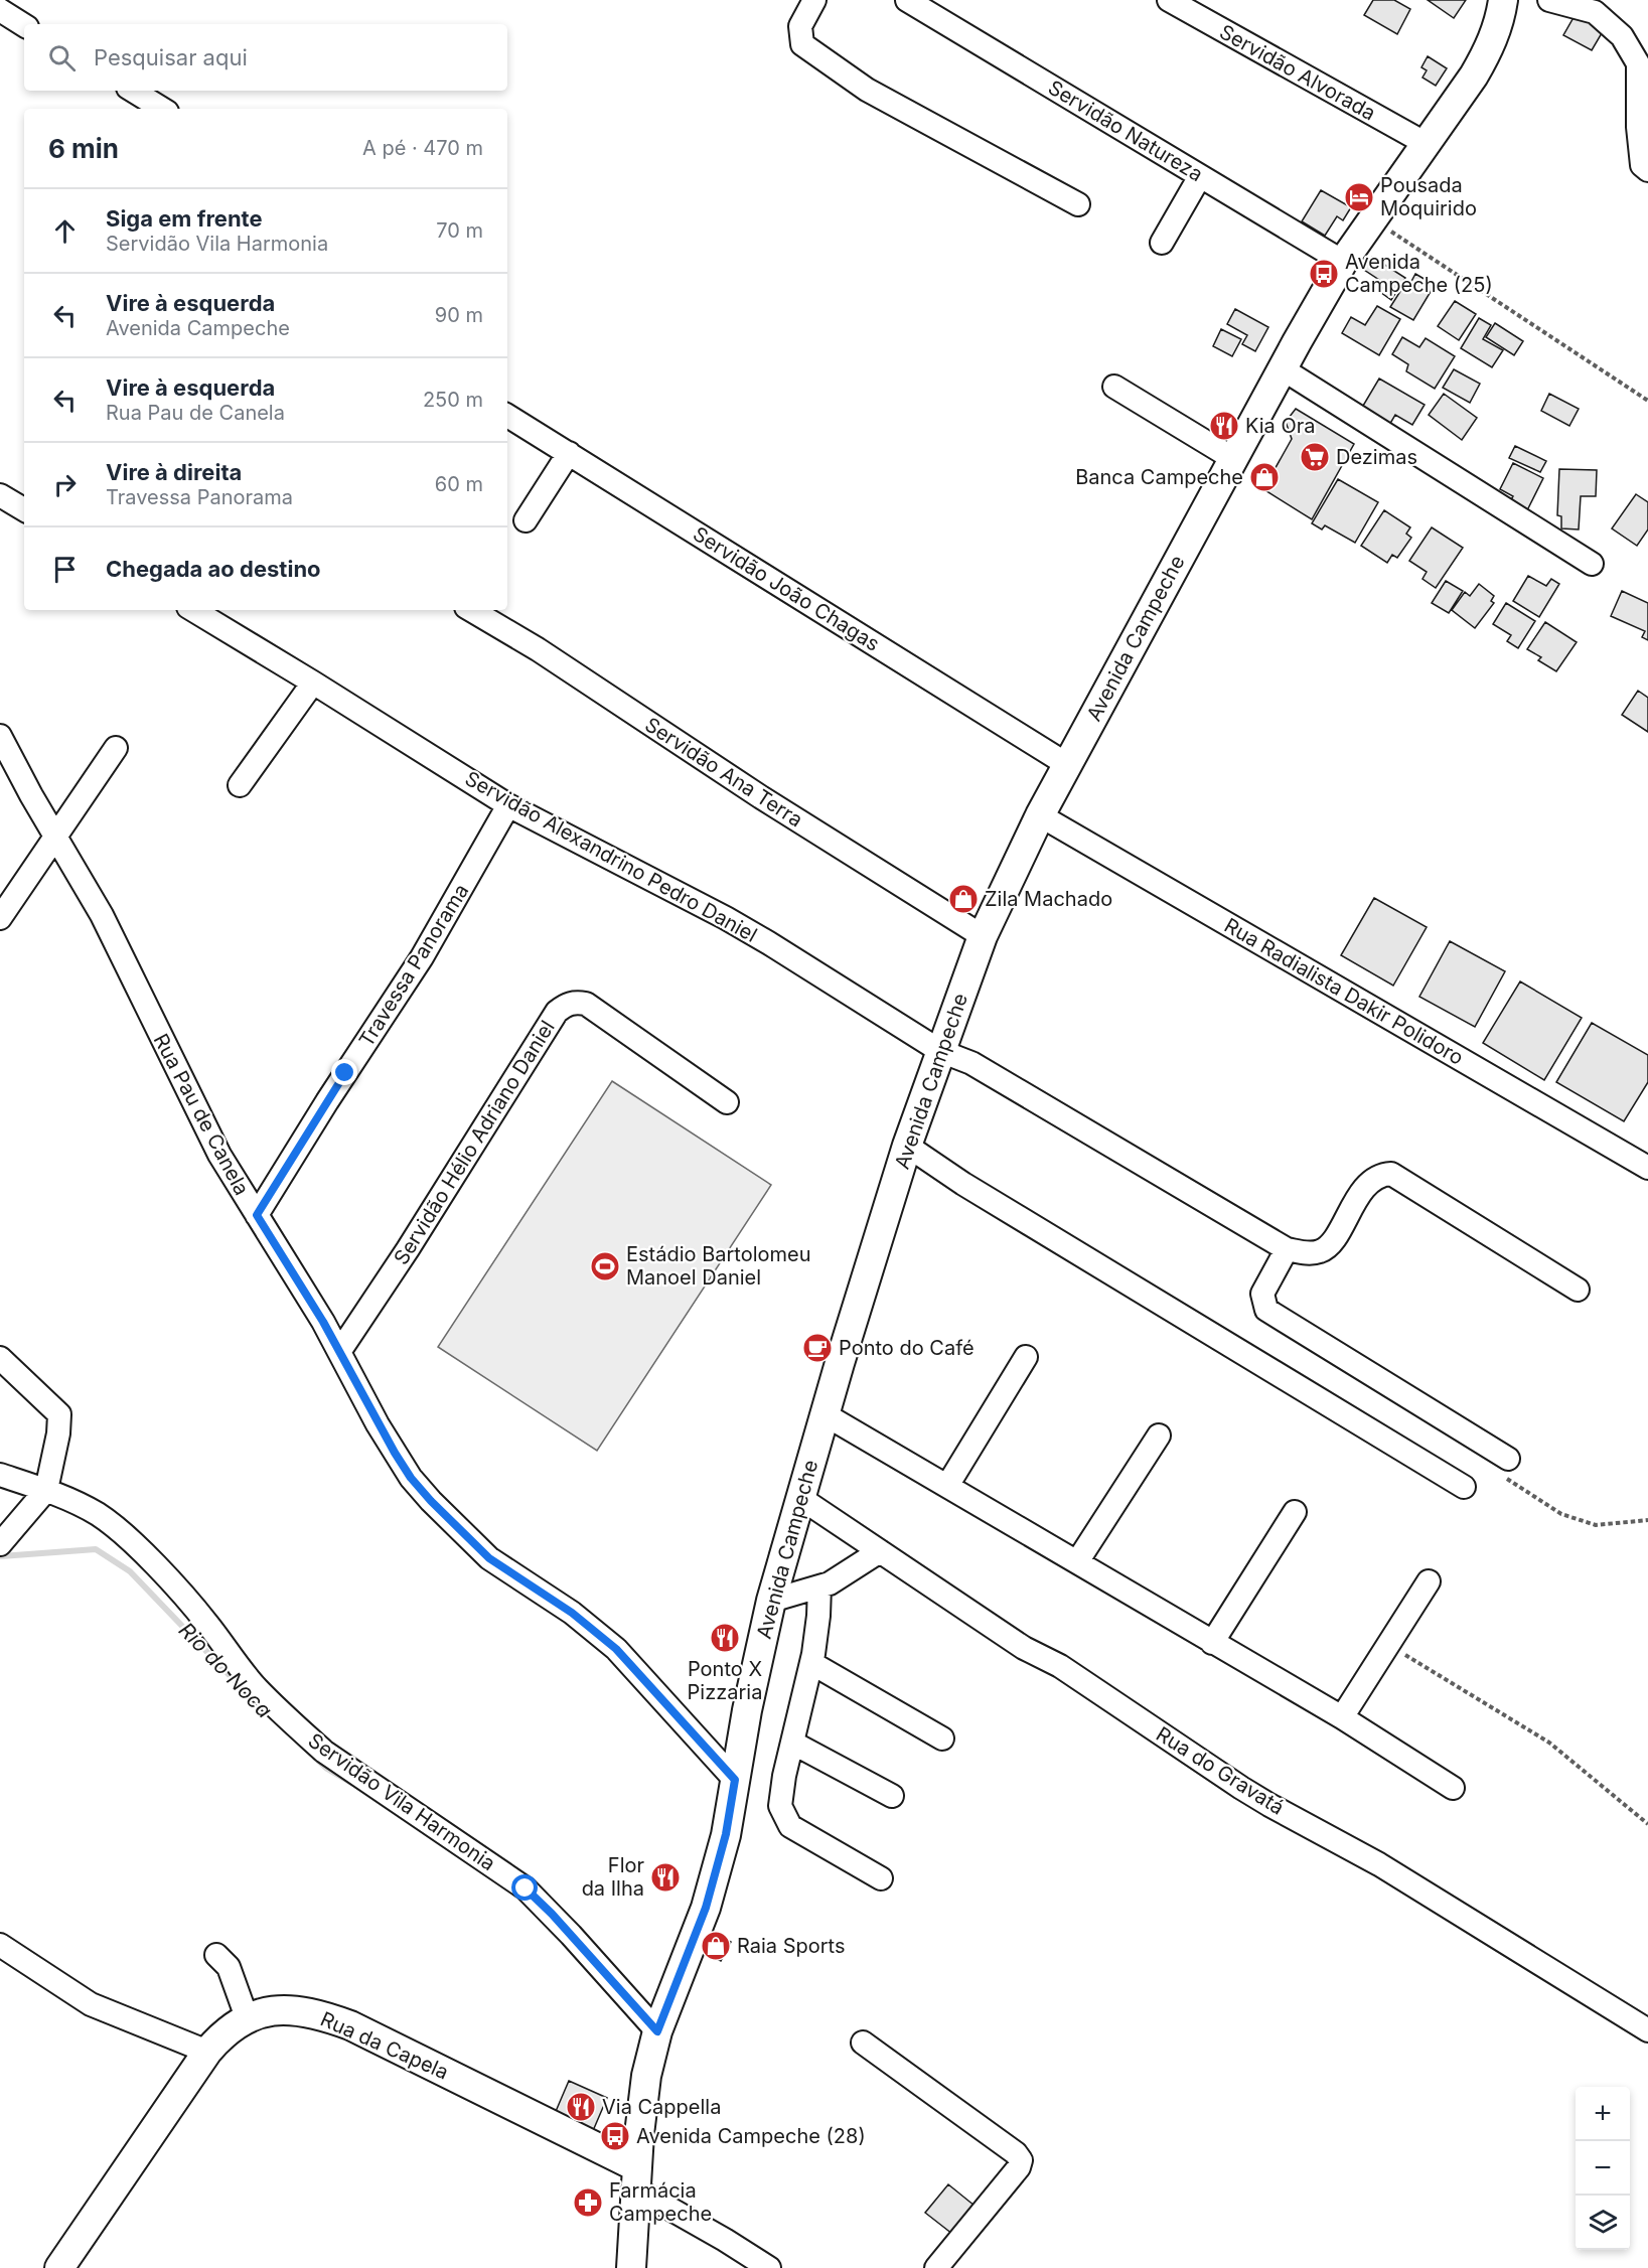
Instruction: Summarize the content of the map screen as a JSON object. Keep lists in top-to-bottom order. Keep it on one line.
{"streets":{"main road":["Avenida Campeche","Rua da Capela"],"street":["Servidão Alvorada","Servidão Natureza","Servidão João Chagas","Servidão Ana Terra","Servidão Alexandrino Pedro Daniel","Travessa Panorama","Rua Radialista Dakir Polidoro","Rua Pau de Canela","Servidão Hélio Adriano Daniel","Rua do Gravatá","Servidão Vila Harmonia"]},"crossings":[["Servidão Alvorada","Avenida Campeche"],["Servidão Natureza","Avenida Campeche"],["Servidão João Chagas","Avenida Campeche"],["Avenida Campeche","Servidão Ana Terra"],["Avenida Campeche","Servidão Alexandrino Pedro Daniel"],["Avenida Campeche","Rua Radialista Dakir Polidoro"],["Avenida Campeche","Rua Pau de Canela"],["Avenida Campeche","Rua do Gravatá"],["Avenida Campeche","Servidão Vila Harmonia"],["Avenida Campeche","Rua da Capela"],["Servidão Alexandrino Pedro Daniel","Travessa Panorama"],["Travessa Panorama","Rua Pau de Canela"],["Rua Pau de Canela","Servidão Hélio Adriano Daniel"]],"water":["Rio do Noca"],"places":{"hotel":["Pousada Moquirido"],"bus stop":["Avenida Campeche (25)","Avenida Campeche (28)"],"restaurant":["Kia Ora","Ponto X Pizzaria","Flor da Ilha","Via Cappella"],"supermarket":["Dezimas"],"shop":["Banca Campeche","Zila Machado","Raia Sports"],"sports":["Estádio Bartolomeu Manoel Daniel"],"cafe":["Ponto do Café"],"pharmacy":["Farmácia Campeche"]},"page":{"search":"Pesquisar aqui","heading":["6 min","A pé · 470 m"],"list":[["Siga em frente","Servidão Vila Harmonia","70 m"],["Vire à esquerda","Avenida Campeche","90 m"],["Vire à esquerda","Rua Pau de Canela","250 m"],["Vire à direita","Travessa Panorama","60 m"],"Chegada ao destino"],"map_buttons":["+","−"]}}
